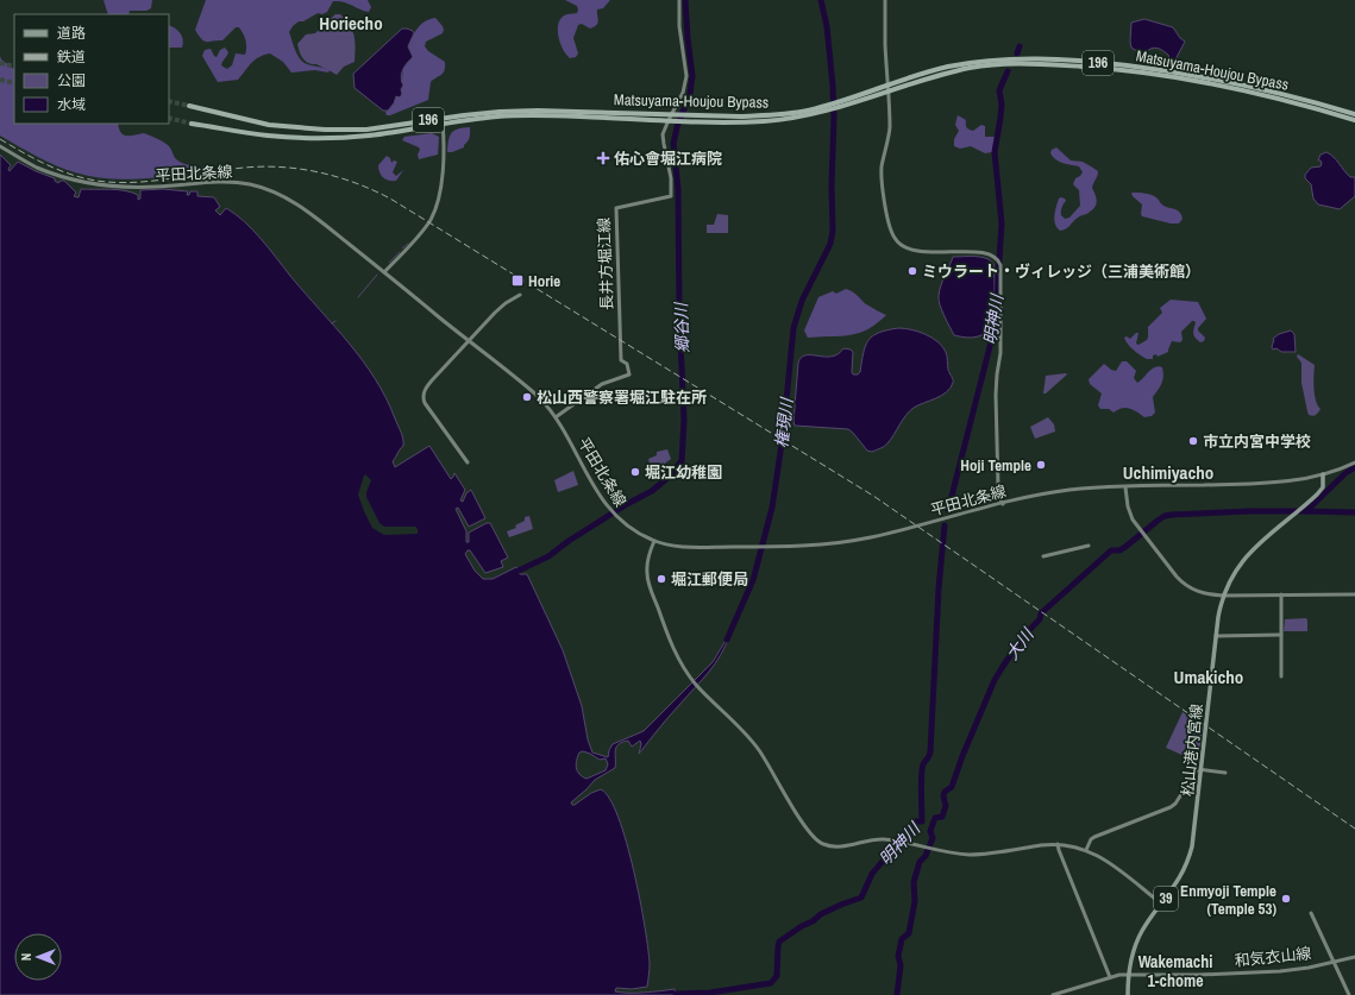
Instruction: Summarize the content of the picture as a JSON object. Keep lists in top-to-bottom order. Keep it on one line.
{"streets":{"highway":["196","Matsuyama-Houjou Bypass"],"main road":["平田北条線","長井方堀江線","松山港内宮線","39","和気衣山線"]},"crossings":[["Matsuyama-Houjou Bypass","長井方堀江線"],["平田北条線","長井方堀江線"],["平田北条線","松山港内宮線"],["松山港内宮線","和気衣山線"]],"districts":["Horiecho","Uchimiyacho","Umakicho","Wakemachi 1-chome"],"water":["明神川","郷谷川","権現川","大川"],"places":{"health":["佑心會堀江病院"],"other":["ミウラート・ヴィレッジ（三浦美術館）","松山西警察署堀江駐在所","市立内宮中学校","Hoji Temple","堀江幼稚園","堀江郵便局","Enmyoji Temple (Temple 53)"],"transit":["Horie"]},"legend":["道路","鉄道","公園","水域"],"north":"left"}
